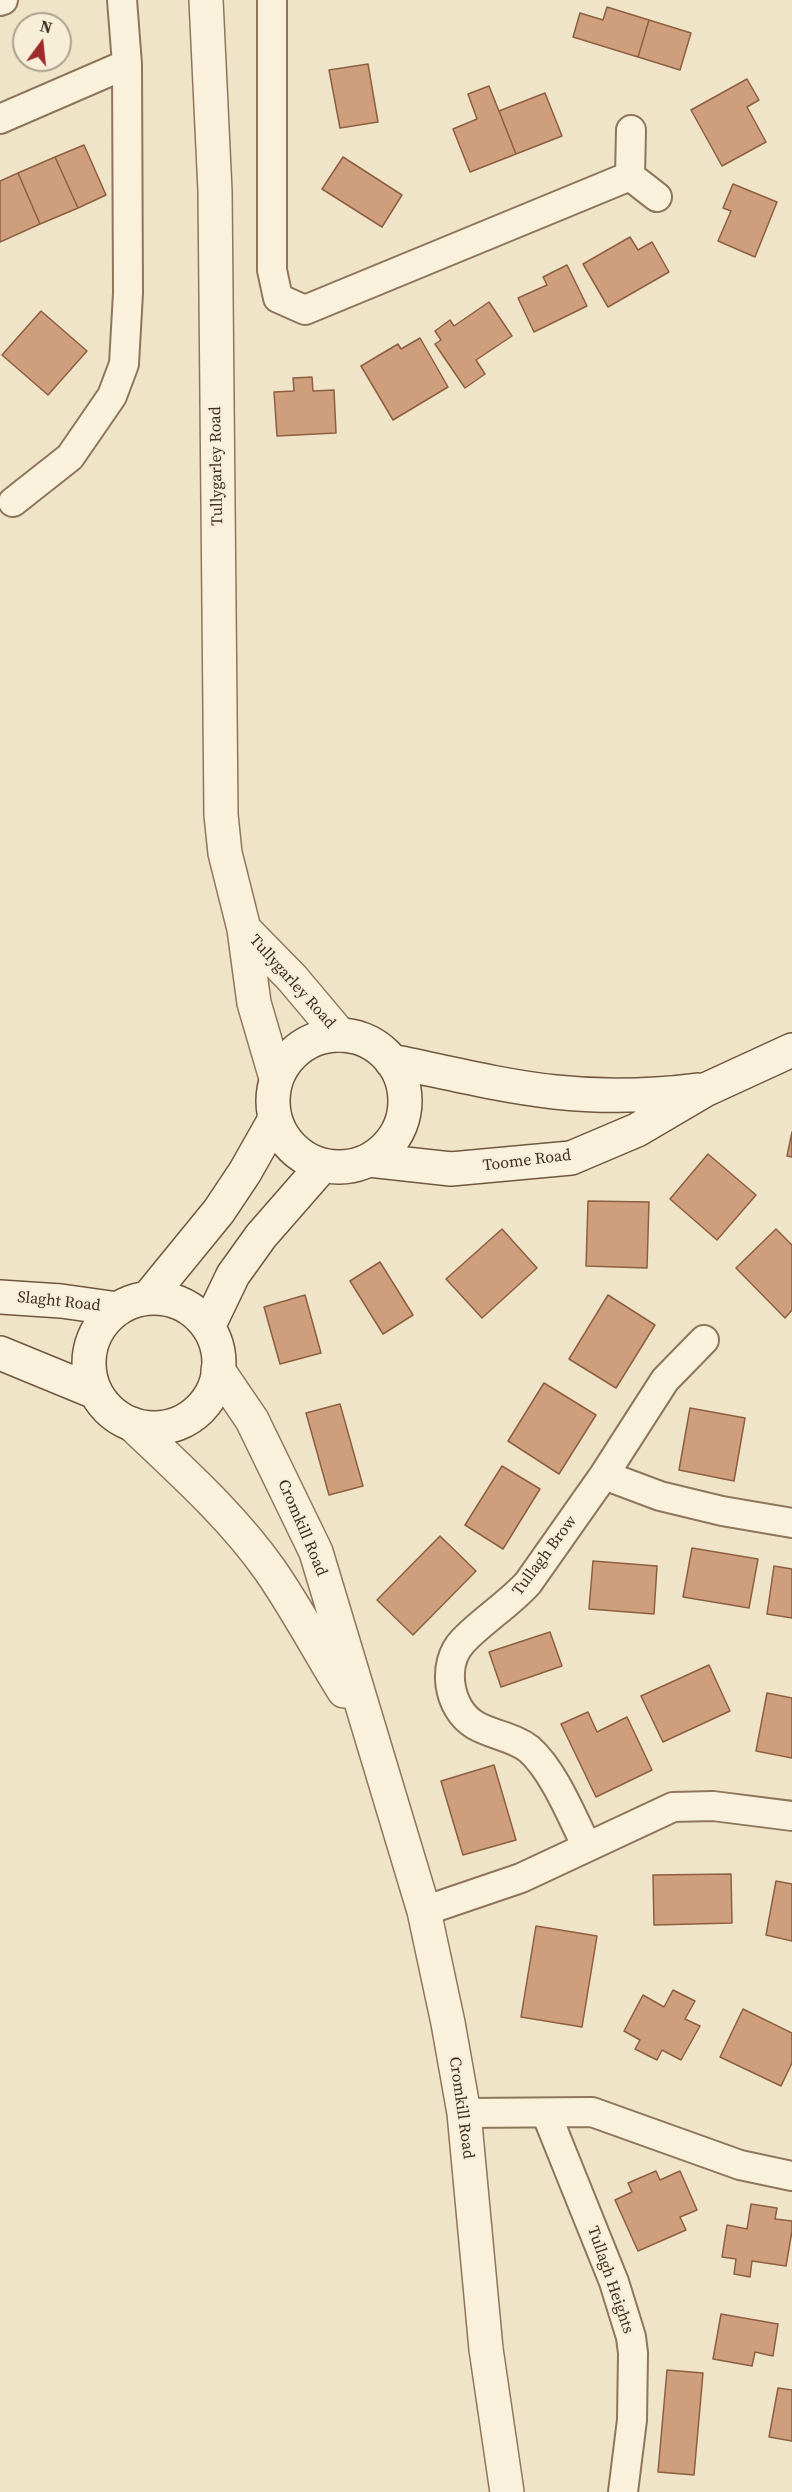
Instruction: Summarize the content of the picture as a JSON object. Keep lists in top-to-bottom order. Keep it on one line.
{"streets":{"street":["Tullygarley Road","Toome Road","Slaght Road","Cromkill Road","Tullagh Brow","Tullagh Heights"]},"crossings":[["Tullygarley Road","Toome Road"],["Slaght Road","Cromkill Road"]],"north":"top"}
